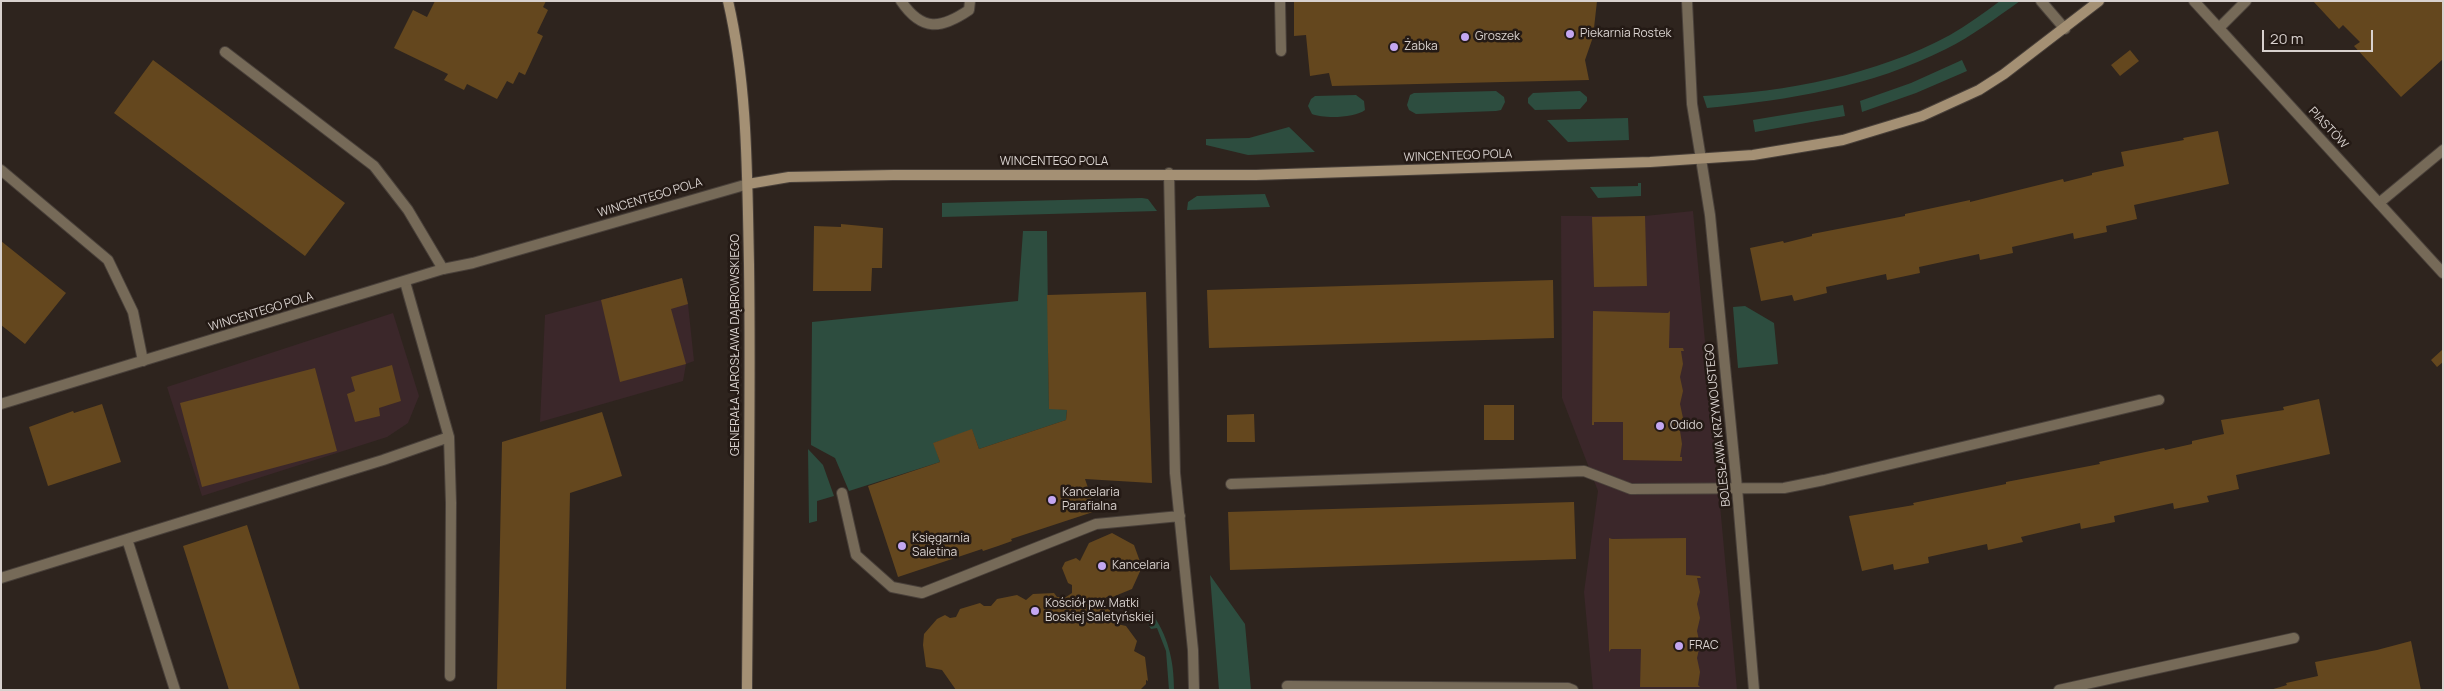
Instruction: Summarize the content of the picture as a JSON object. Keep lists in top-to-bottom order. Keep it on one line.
{"streets":{"street":["PIASTÓW","WINCENTEGO POLA","GENERAŁA JAROSŁAWA DĄBROWSKIEGO","BOLESŁAWA KRZYWOUSTEGO"]},"crossings":[["WINCENTEGO POLA","GENERAŁA JAROSŁAWA DĄBROWSKIEGO"],["WINCENTEGO POLA","BOLESŁAWA KRZYWOUSTEGO"]],"places":["Piekarnia Rostek","Groszek","Żabka","Odido","Kancelaria Parafialna","Księgarnia Saletina","Kancelaria","Kościół pw. Matki Boskiej Saletyńskiej","FRAC"],"scale_bar":"20 m"}
